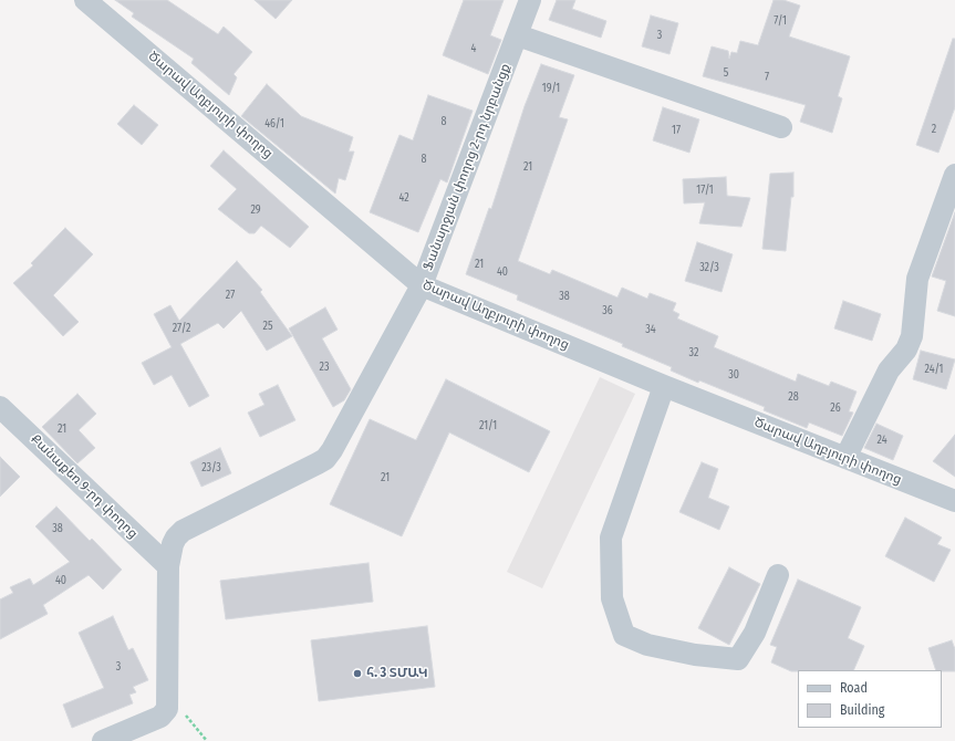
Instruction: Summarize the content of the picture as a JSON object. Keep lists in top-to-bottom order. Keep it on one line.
{"streets":{"street":["Ծարավ Աղբյուրի փողոց","Ֆանարջյան փողոց 2-րդ նրբանցք","Քանաքեռ 9-րդ փողոց"]},"crossings":[["Ծարավ Աղբյուրի փողոց","Ֆանարջյան փողոց 2-րդ նրբանցք"],["Ֆանարջյան փողոց 2-րդ նրբանցք","Քանաքեռ 9-րդ փողոց"]],"places":["հ. 3 ՏՄԱԿ"],"house_numbers":["7/1","3","4","5","7","19/1","8","46/1","2","17","8","21","17/1","42","29","21","32/3","40","27","38","36","25","27/2","34","32","23","24/1","30","28","26","21/1","21","24","23/3","21","38","40","3"],"legend":["Road","Building"]}
